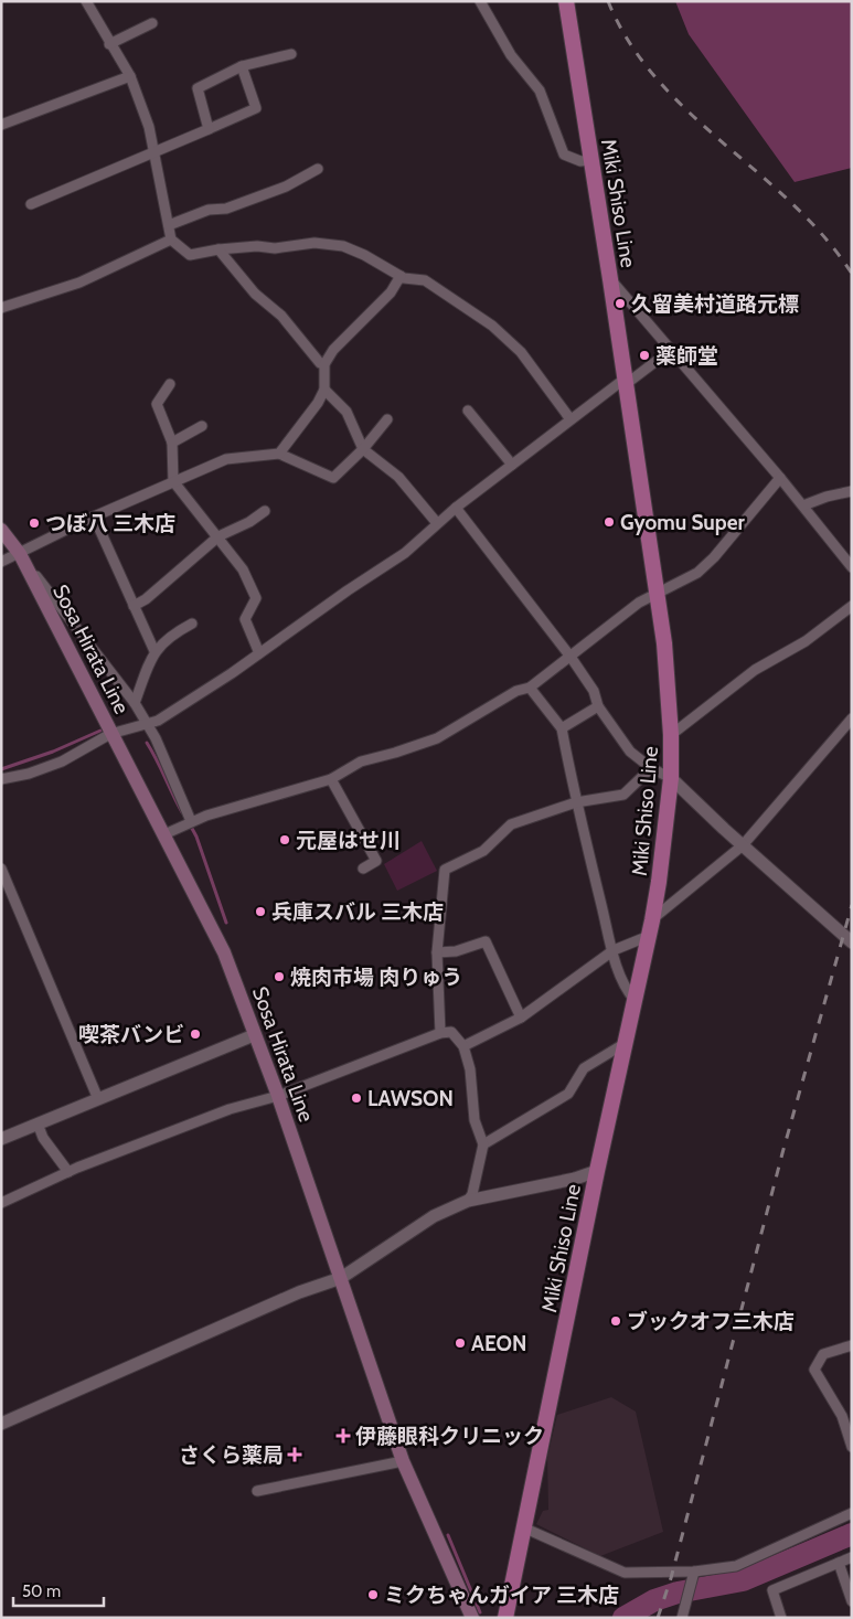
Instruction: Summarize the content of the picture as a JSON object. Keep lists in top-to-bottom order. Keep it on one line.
{"streets":{"main road":["Miki Shiso Line","Sosa Hirata Line"]},"places":{"other":["久留美村道路元標","薬師堂","Gyomu Super","つぼ八 三木店","元屋はせ川","兵庫スバル 三木店","焼肉市場 肉りゅう","喫茶バンビ","LAWSON","ブックオフ三木店","AEON","ミクちゃんガイア 三木店"],"health":["伊藤眼科クリニック","さくら薬局"]},"scale_bar":"50 m"}
